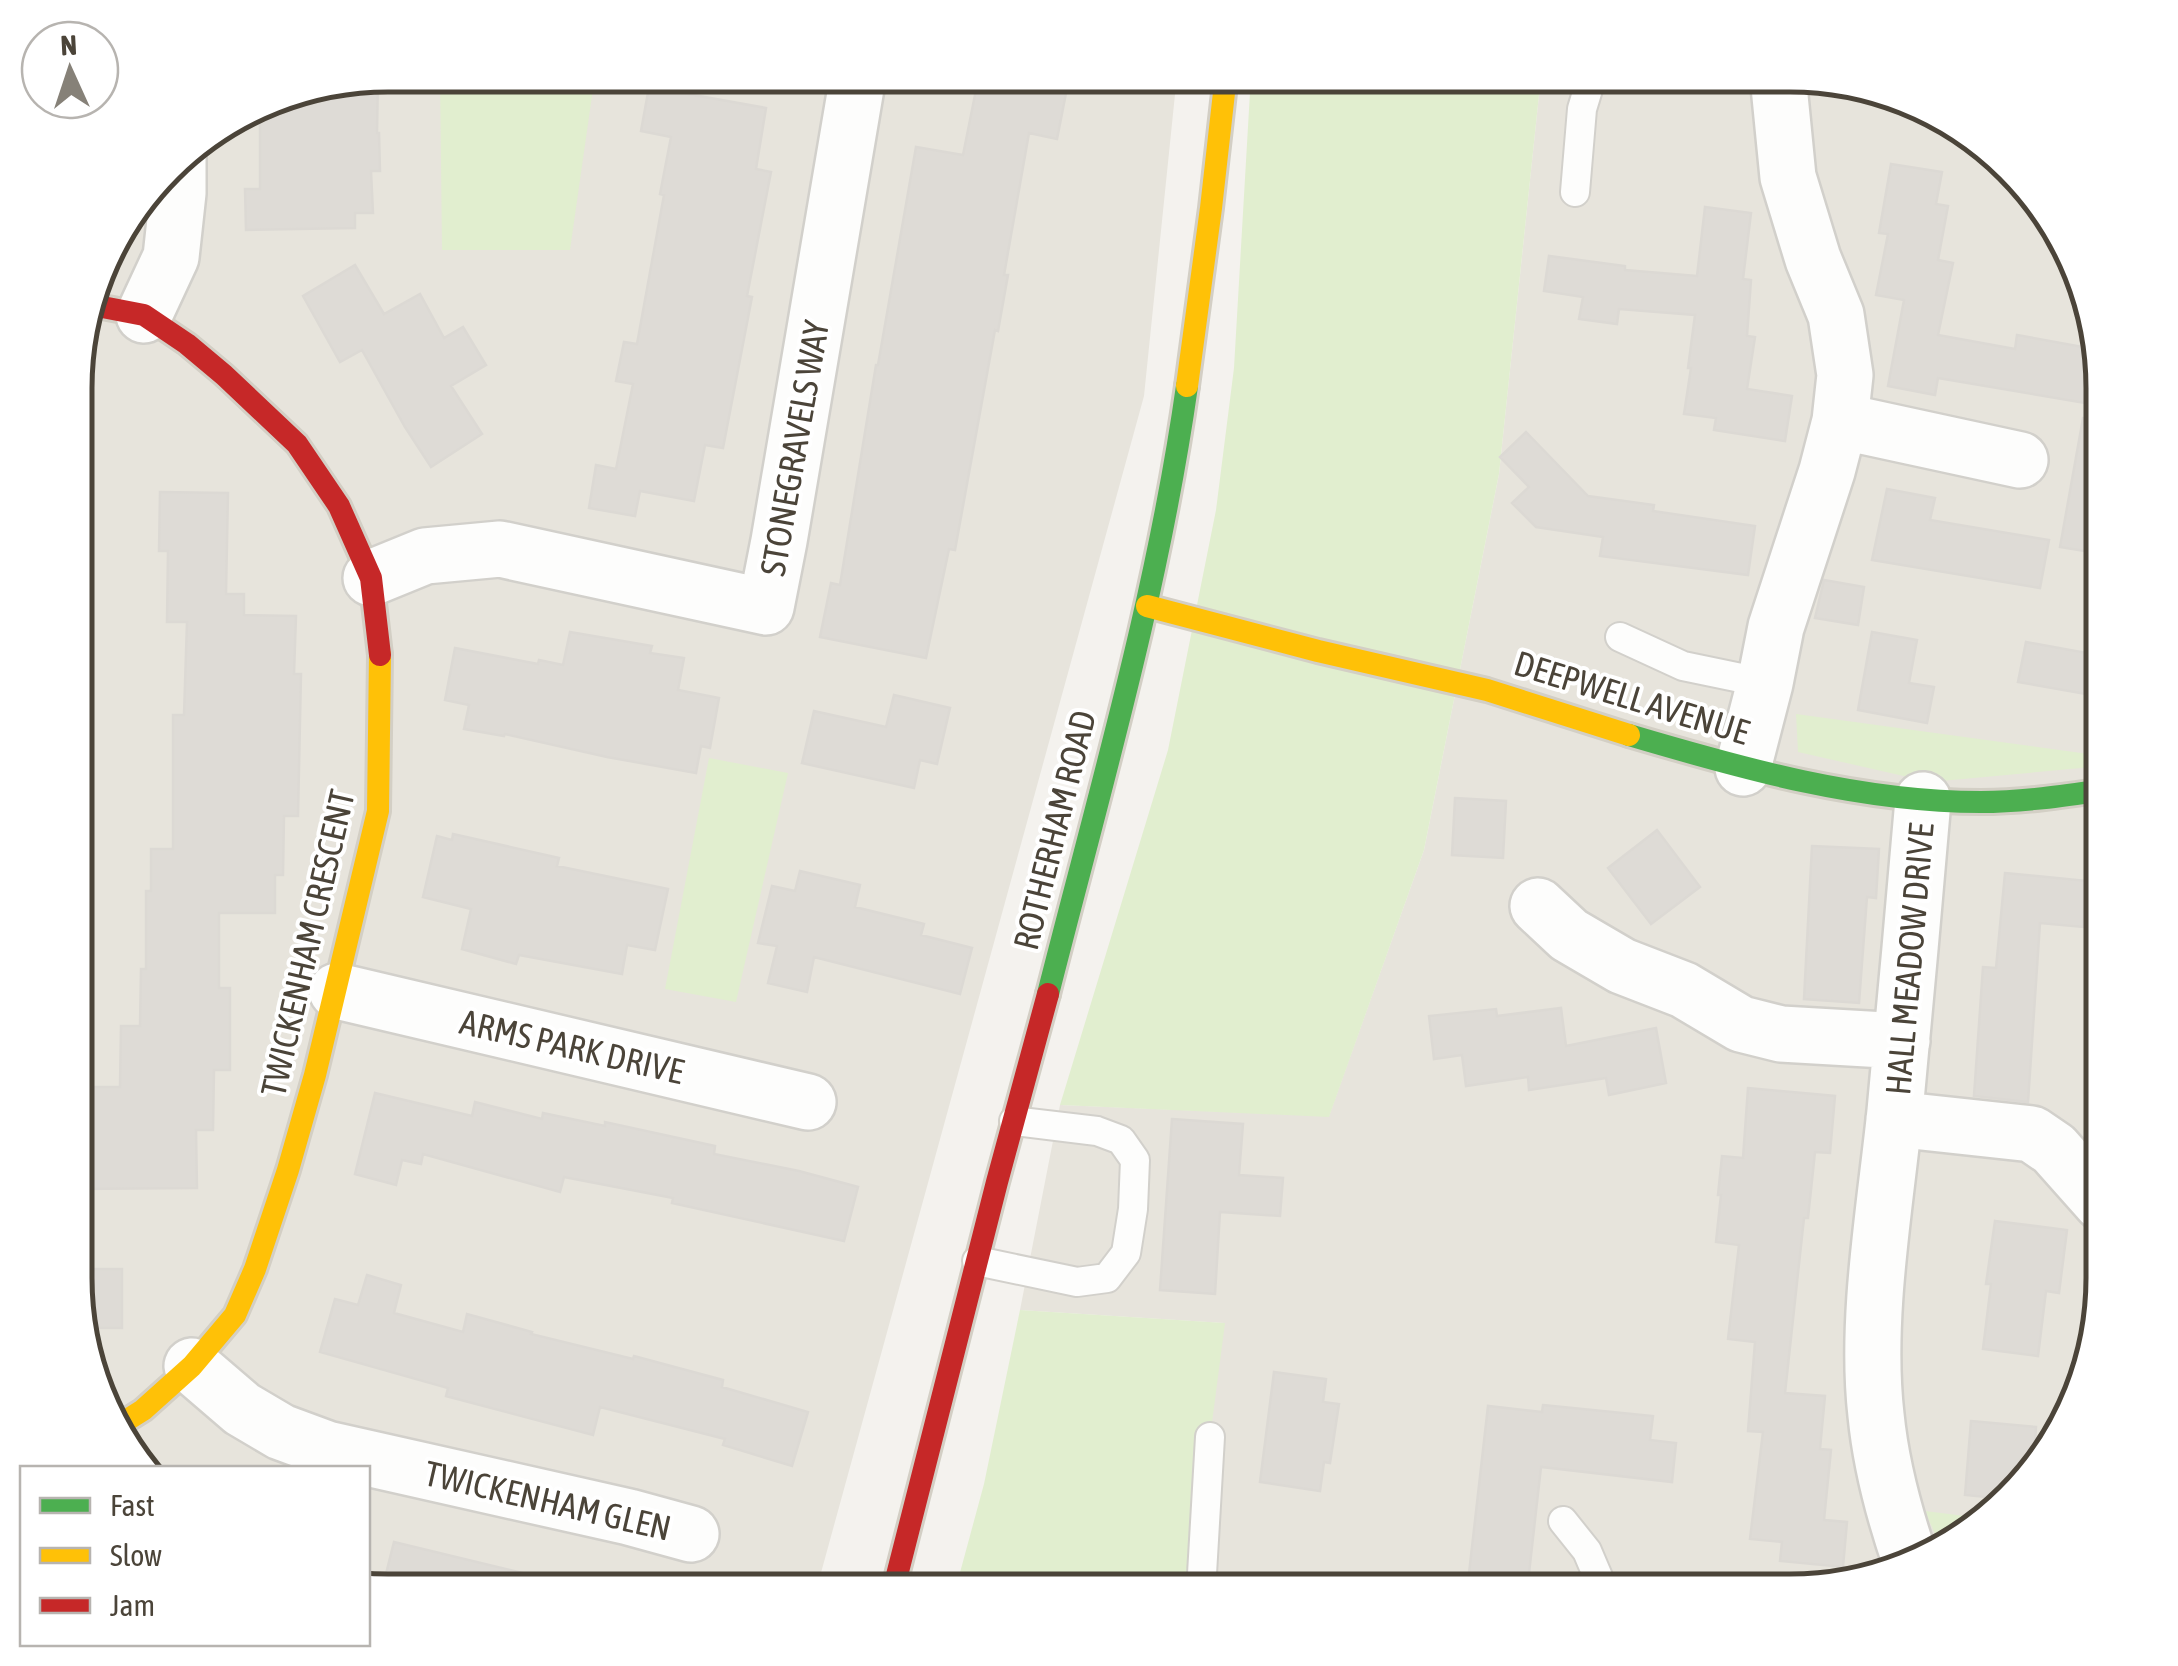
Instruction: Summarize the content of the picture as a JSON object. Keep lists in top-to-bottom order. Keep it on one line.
{"streets":{"street":["STONEGRAVELS WAY","DEEPWELL AVENUE","ROTHERHAM ROAD","TWICKENHAM CRESCENT","HALL MEADOW DRIVE","ARMS PARK DRIVE","TWICKENHAM GLEN"]},"crossings":[["STONEGRAVELS WAY","TWICKENHAM CRESCENT"],["DEEPWELL AVENUE","ROTHERHAM ROAD"],["DEEPWELL AVENUE","HALL MEADOW DRIVE"],["TWICKENHAM CRESCENT","ARMS PARK DRIVE"],["TWICKENHAM CRESCENT","TWICKENHAM GLEN"]],"legend":["Fast","Slow","Jam"],"north":"top"}
